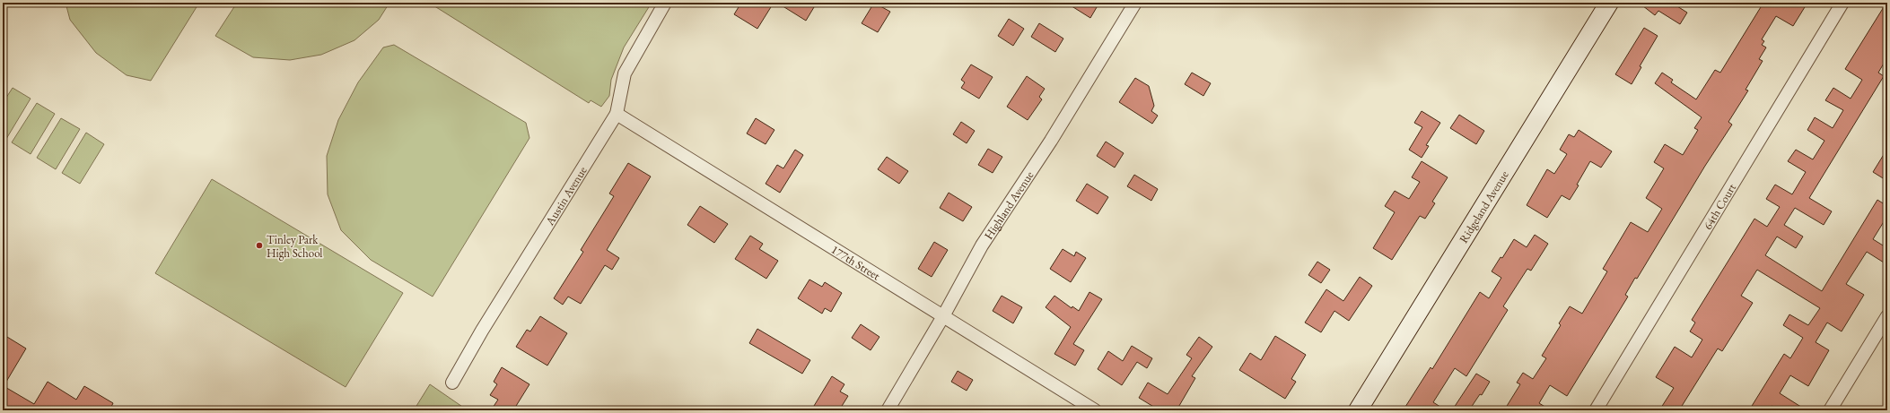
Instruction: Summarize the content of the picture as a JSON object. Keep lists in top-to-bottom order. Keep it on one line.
{"streets":{"street":["Austin Avenue","Highland Avenue","Ridgeland Avenue","64th Court","177th Street"]},"crossings":[["Austin Avenue","177th Street"],["Highland Avenue","177th Street"]],"places":["Tinley Park High School"]}
